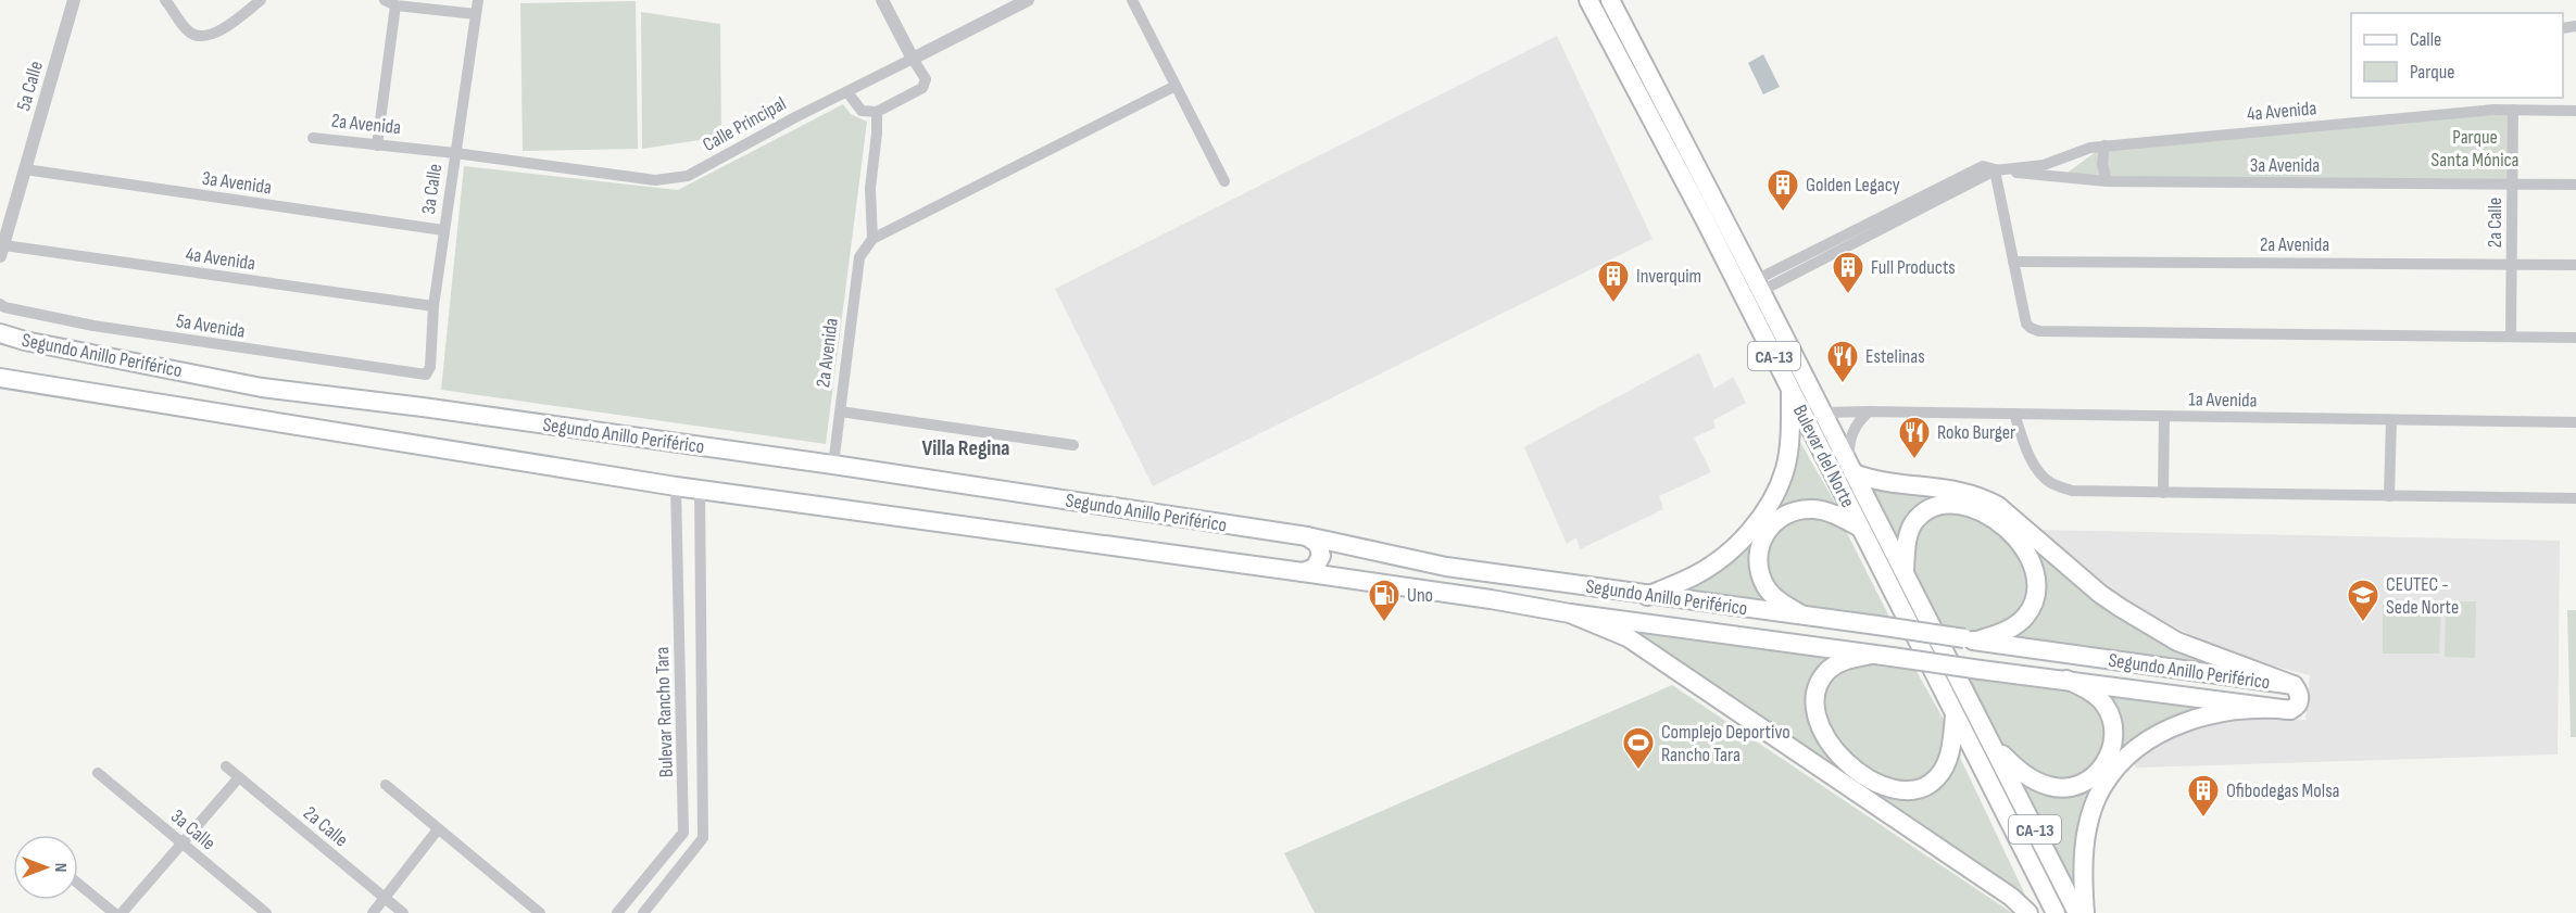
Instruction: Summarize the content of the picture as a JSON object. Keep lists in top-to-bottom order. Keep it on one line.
{"streets":{"main road":["Segundo Anillo Periférico","CA-13","Bulevar del Norte"],"street":["5a Calle","4a Avenida","2a Avenida","Calle Principal","3a Avenida","3a Calle","2a Calle","5a Avenida","1a Avenida","Bulevar Rancho Tara"]},"crossings":[["5a Calle","4a Avenida"],["5a Calle","3a Avenida"],["4a Avenida","3a Avenida"],["4a Avenida","3a Calle"],["4a Avenida","2a Calle"],["2a Avenida","Calle Principal"],["2a Avenida","3a Calle"],["2a Avenida","2a Calle"],["2a Avenida","Segundo Anillo Periférico"],["Calle Principal","3a Calle"],["3a Avenida","3a Calle"],["3a Avenida","2a Calle"],["3a Calle","5a Avenida"],["Segundo Anillo Periférico","Bulevar Rancho Tara"],["1a Avenida","Bulevar del Norte"]],"districts":["Villa Regina"],"parks":["Parque Santa Mónica"],"places":{"building":["Golden Legacy","Full Products","Inverquim","Ofibodegas Molsa"],"restaurant":["Estelinas","Roko Burger"],"fuel station":["Uno"],"school or university":["CEUTEC - Sede Norte"],"sports":["Complejo Deportivo Rancho Tara"]},"legend":["Calle","Parque"],"north":"right"}
